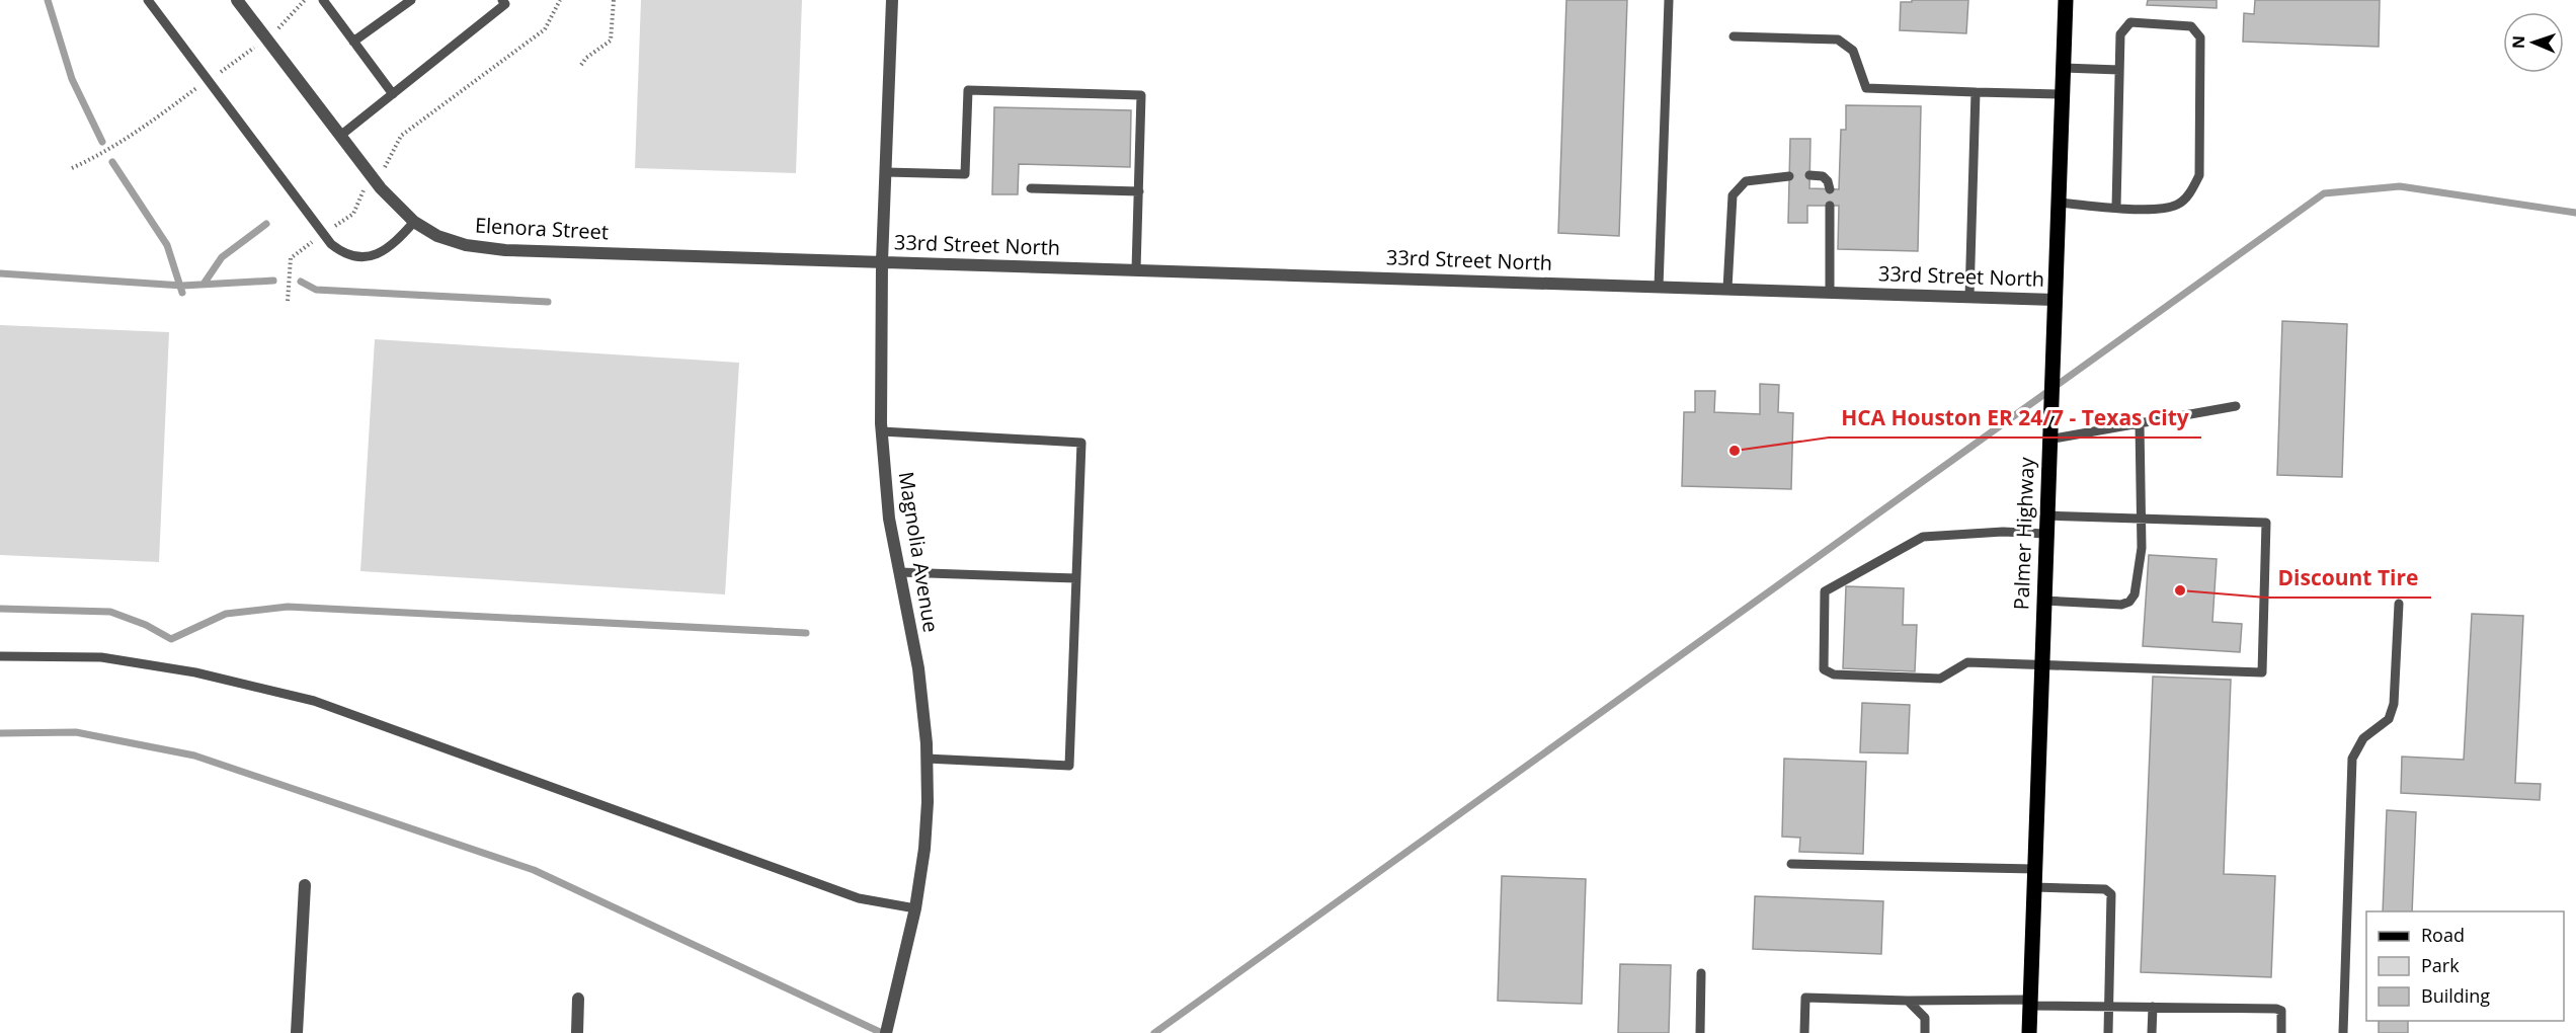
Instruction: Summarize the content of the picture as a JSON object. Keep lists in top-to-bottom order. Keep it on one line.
{"streets":{"main road":["Palmer Highway"],"street":["Elenora Street","33rd Street North","Magnolia Avenue"]},"crossings":[["Elenora Street","33rd Street North"],["Elenora Street","Magnolia Avenue"],["33rd Street North","Palmer Highway"],["33rd Street North","Magnolia Avenue"]],"places":["HCA Houston ER 24/7 - Texas City","Discount Tire"],"legend":["Road","Park","Building"],"north":"left"}
